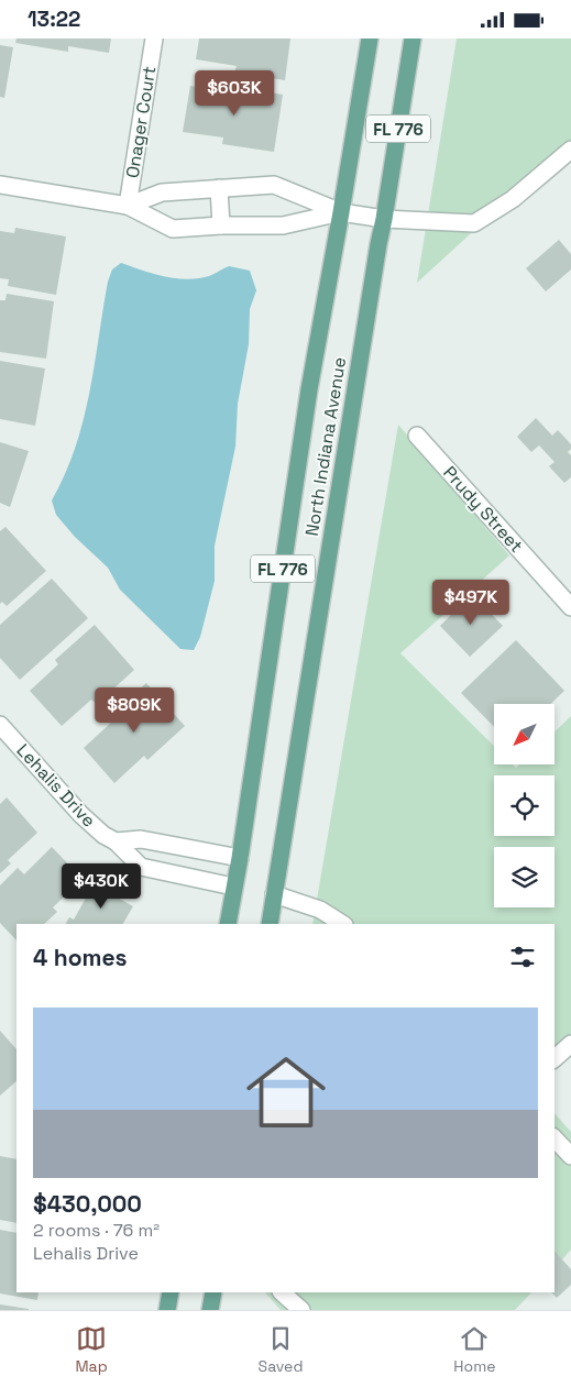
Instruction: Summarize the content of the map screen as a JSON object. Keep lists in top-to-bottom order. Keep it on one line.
{"streets":{"main road":["FL 776","North Indiana Avenue"],"street":["Onager Court","Prudy Street","Lehalis Drive"]},"crossings":[["North Indiana Avenue","Lehalis Drive"]],"north":"bottom left","page":{"status":"13:22","price":["$603K","$497K","$809K","$430K"],"heading":"4 homes","list":[{"name":"$430,000","note":"2 rooms · 76 m² · Lehalis Drive"}],"tabs":["Map","Saved","Home"]}}
